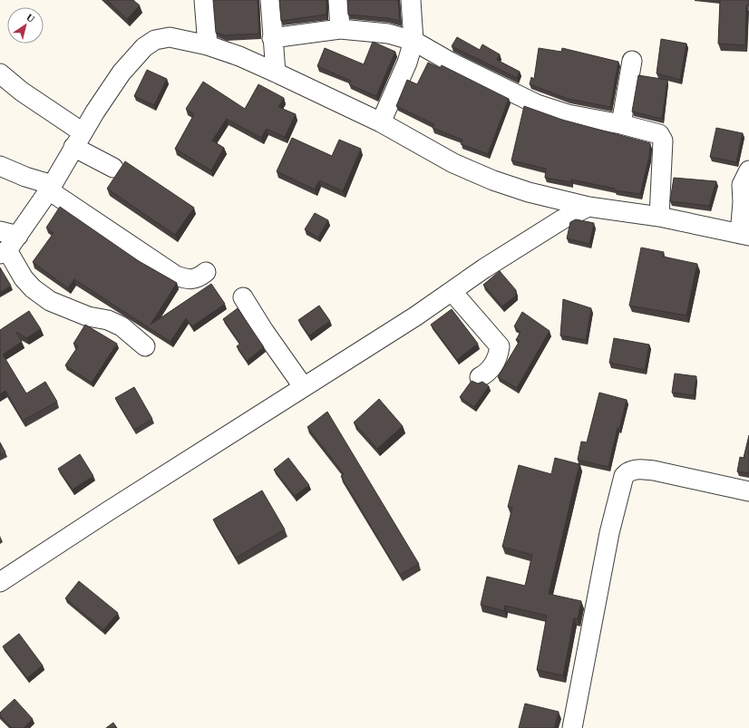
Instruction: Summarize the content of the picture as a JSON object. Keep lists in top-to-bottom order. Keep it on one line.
{"north":"top right"}
